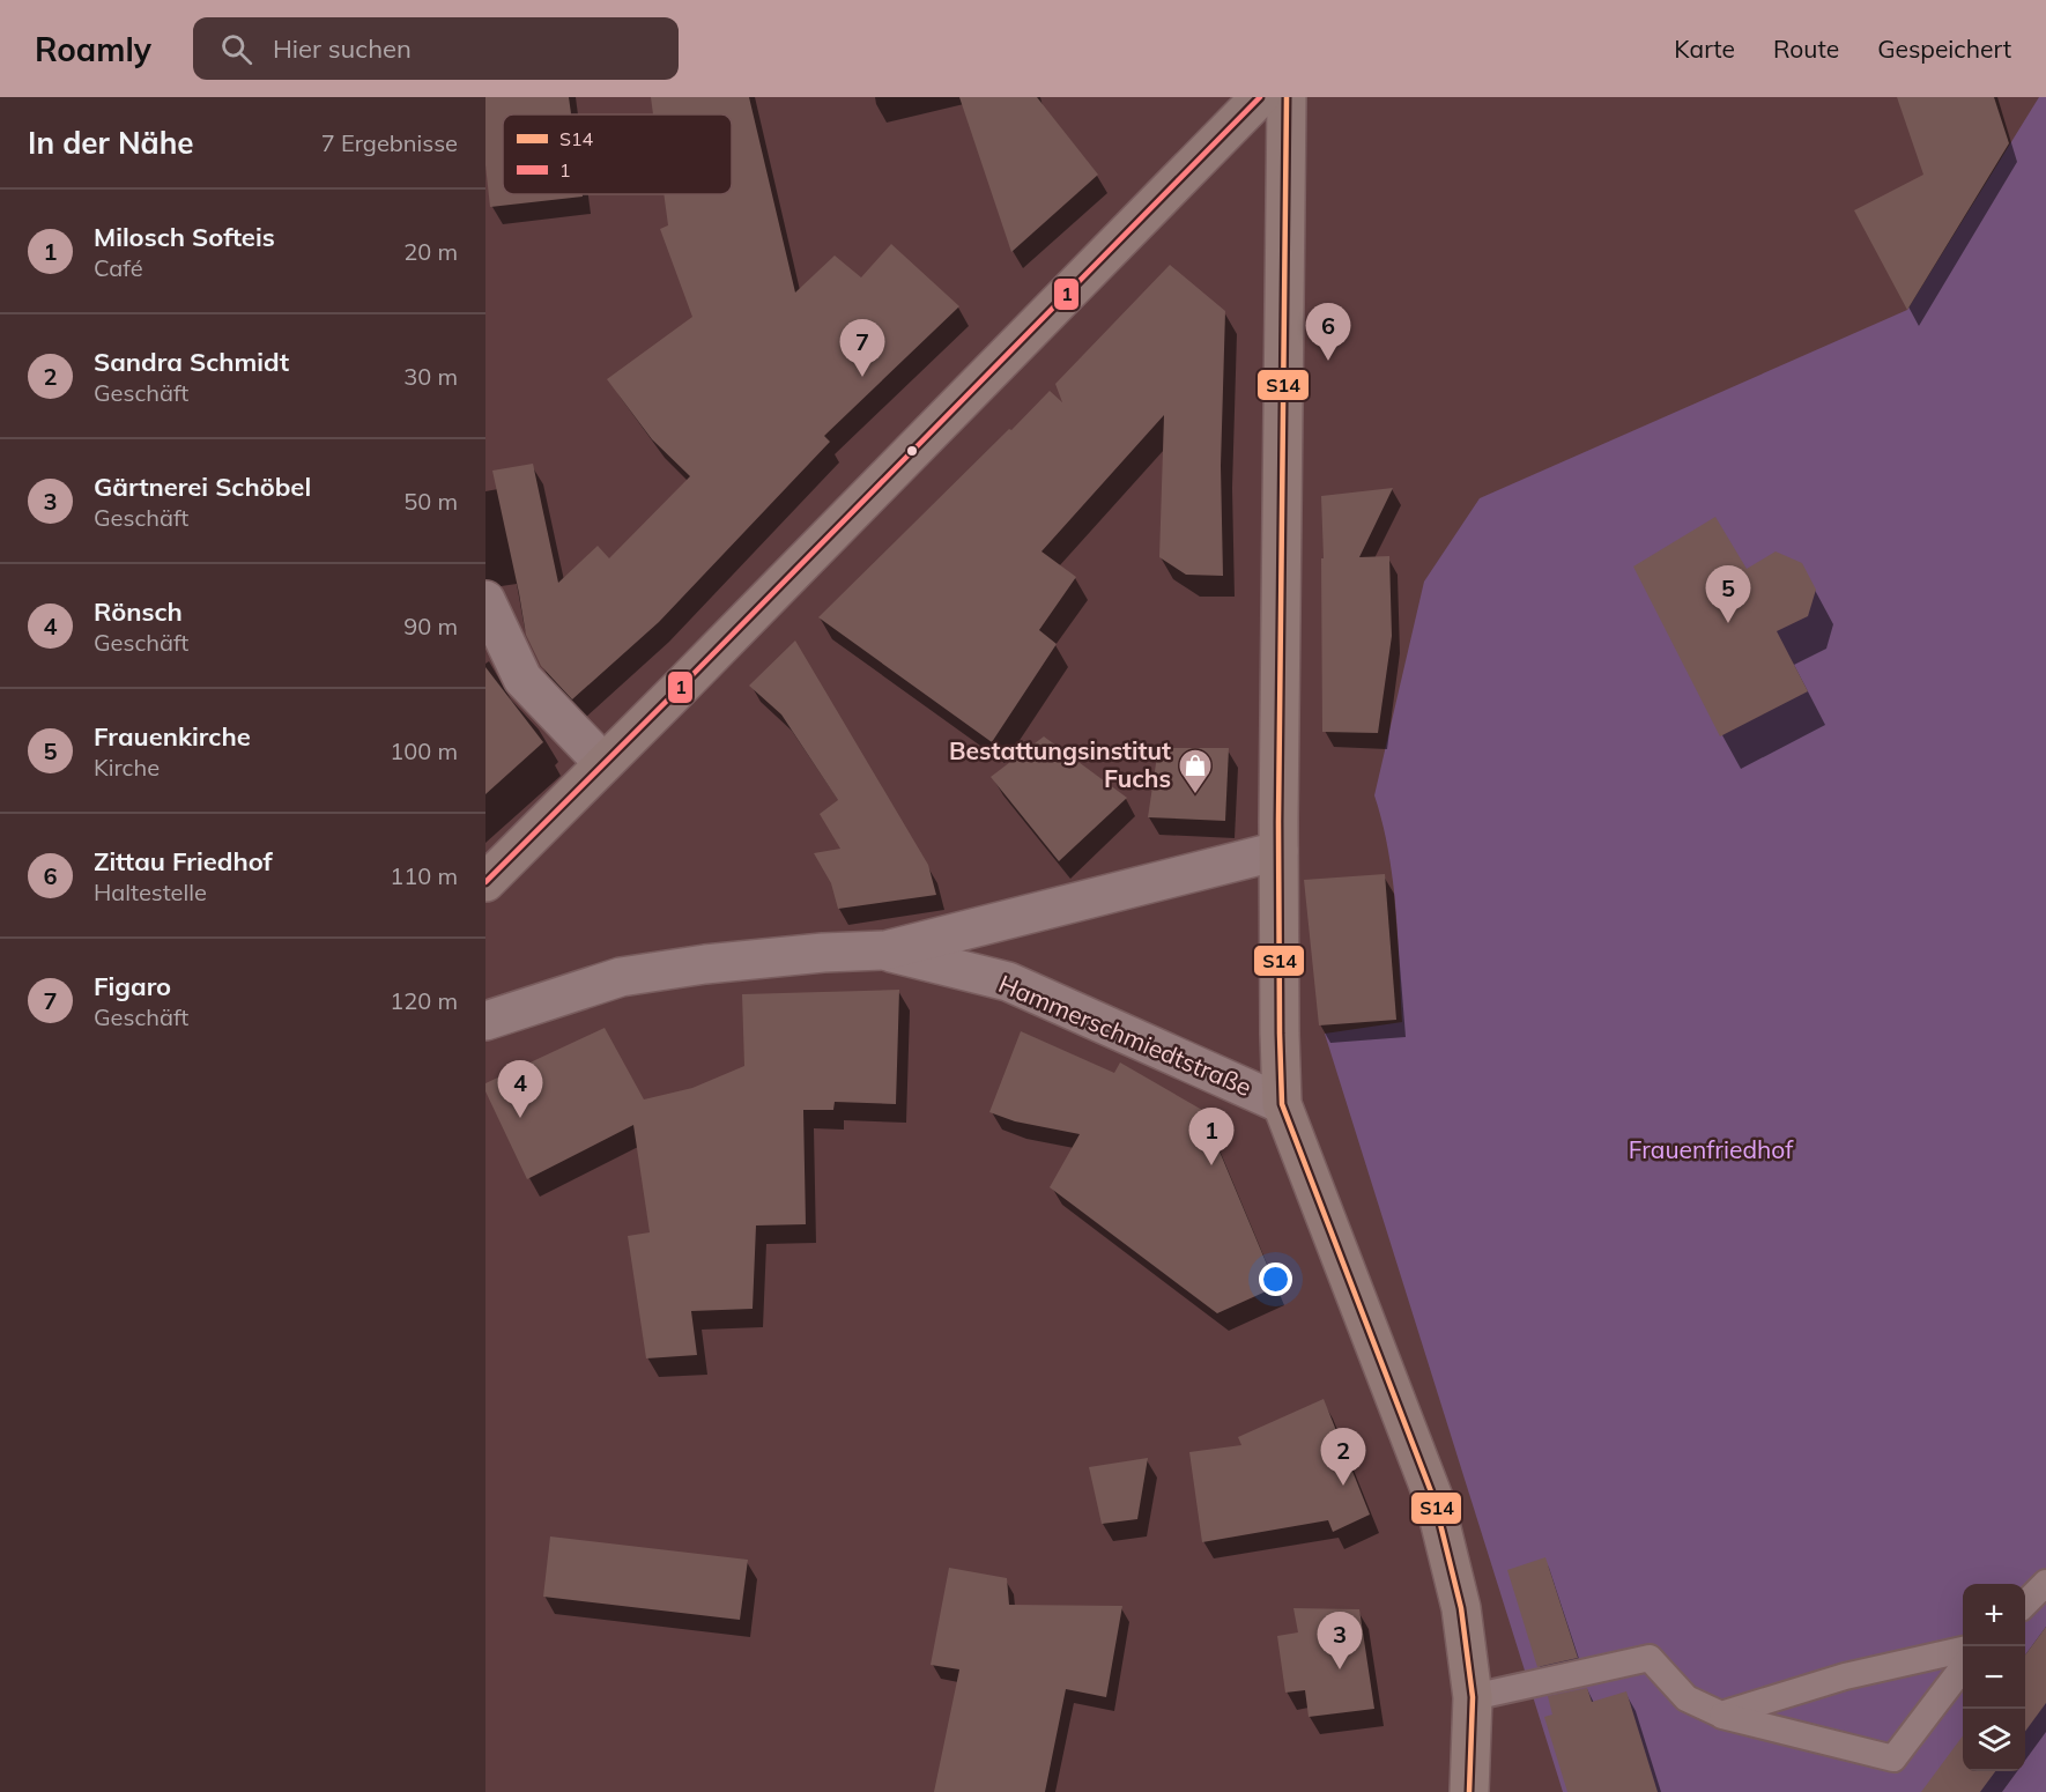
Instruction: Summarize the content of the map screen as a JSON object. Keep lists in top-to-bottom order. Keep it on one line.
{"streets":{"main road":["Hammerschmiedtstraße"]},"parks":["Frauenfriedhof"],"places":{"shop":["Bestattungsinstitut Fuchs"]},"lines":["transit line S14","transit line 1"],"legend":["S14","1"],"page":{"header":"Roamly","search":"Hier suchen","nav":["Karte","Route","Gespeichert"],"heading":["In der Nähe","7 Ergebnisse"],"list":[{"mark":"1","name":"Milosch Softeis","note":"Café","value":"20 m"},{"mark":"2","name":"Sandra Schmidt","note":"Geschäft","value":"30 m"},{"mark":"3","name":"Gärtnerei Schöbel","note":"Geschäft","value":"50 m"},{"mark":"4","name":"Rönsch","note":"Geschäft","value":"90 m"},{"mark":"5","name":"Frauenkirche","note":"Kirche","value":"100 m"},{"mark":"6","name":"Zittau Friedhof","note":"Haltestelle","value":"110 m"},{"mark":"7","name":"Figaro","note":"Geschäft","value":"120 m"}],"pins":["6","7","5","4","1","2","3"],"map_buttons":["+","−"]}}
